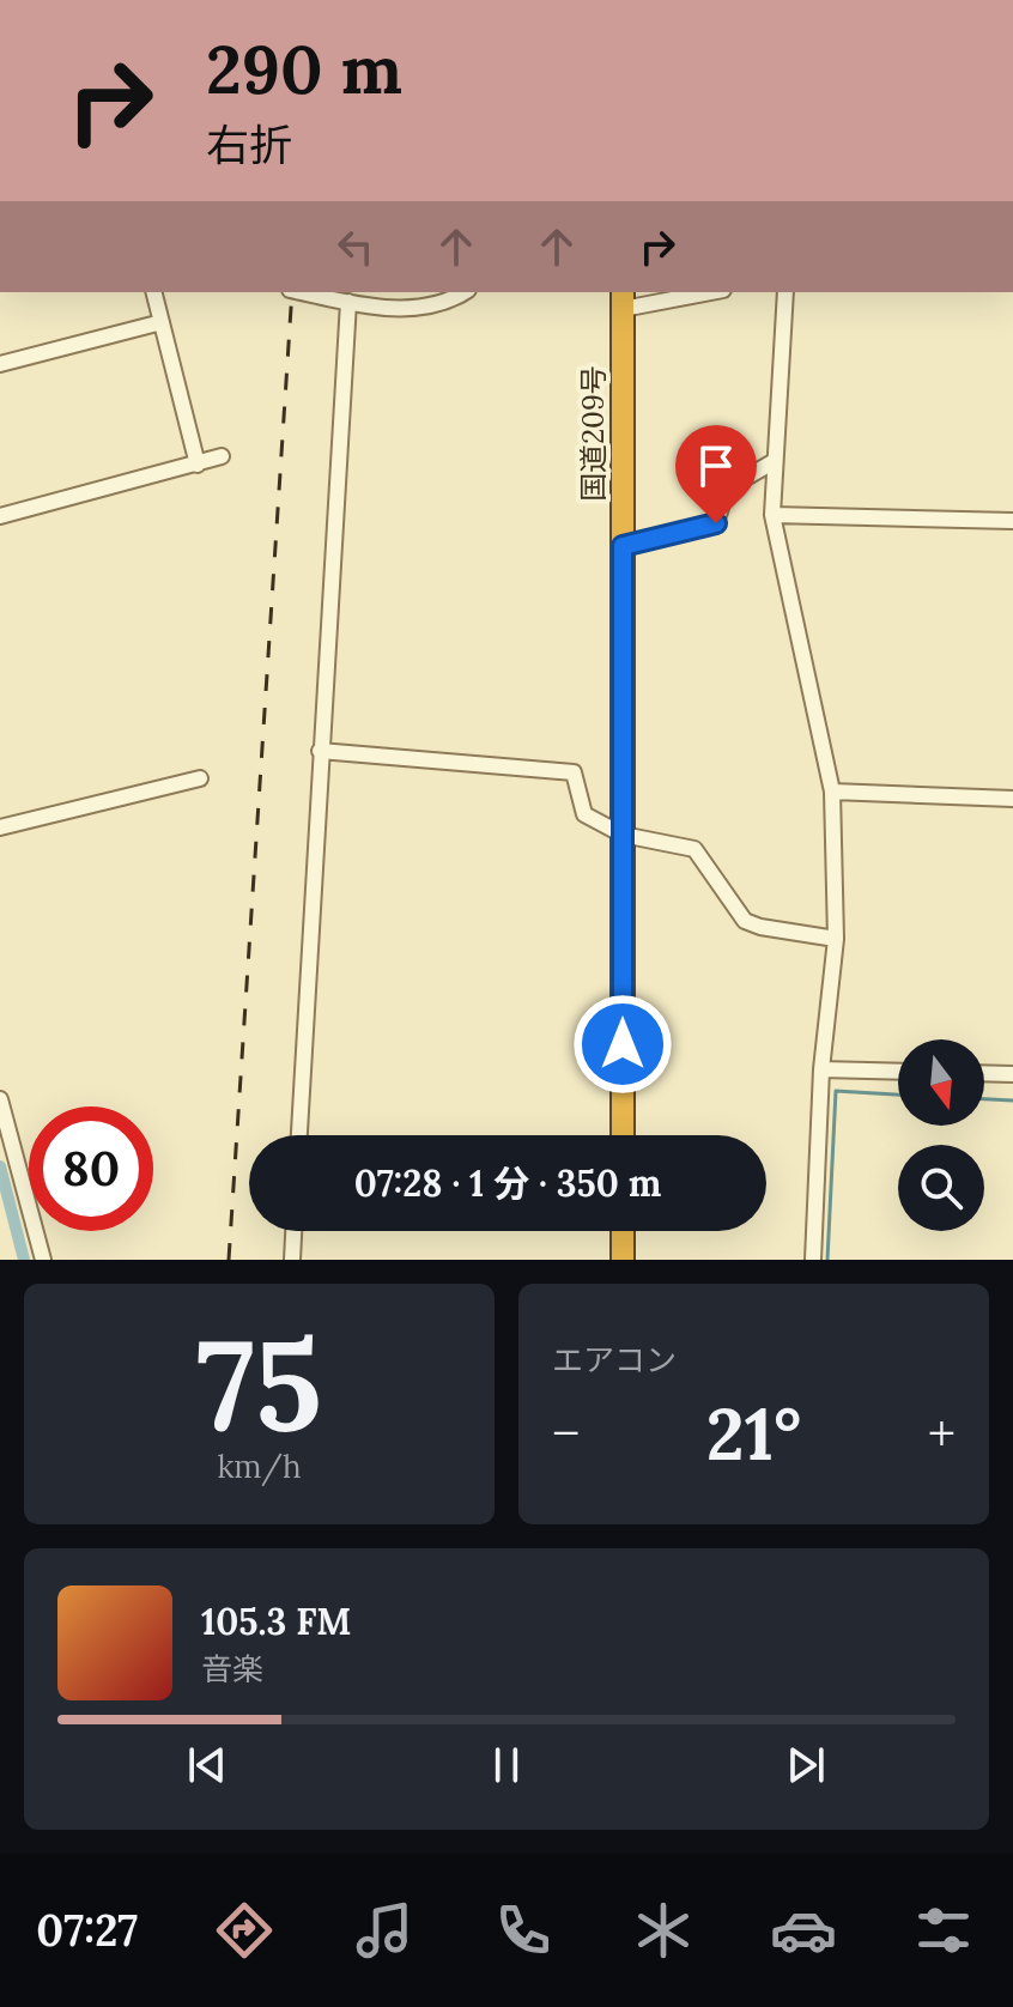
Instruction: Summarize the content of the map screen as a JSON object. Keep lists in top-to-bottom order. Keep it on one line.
{"streets":{"highway":["国道209号"]},"north":"bottom","page":{"turn":["290 m","右折"],"limit":"80","trip":"07:28 · 1 分 · 350 m","tile":[["75","km/h"],"エアコン"],"heat":["−","21°","+"],"song":["105.3 FM","音楽"],"tabs":"07:27"}}
